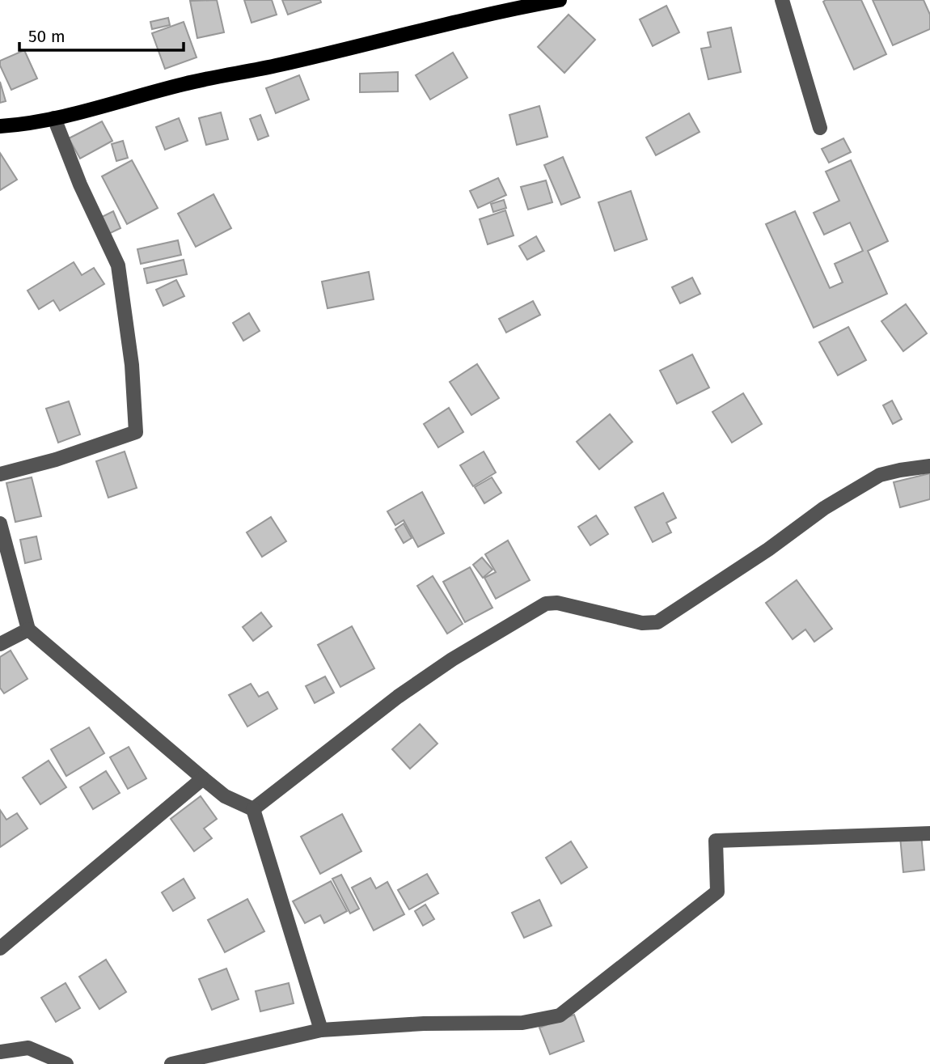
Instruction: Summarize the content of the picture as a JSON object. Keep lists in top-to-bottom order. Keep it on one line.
{"scale_bar":"50 m"}
